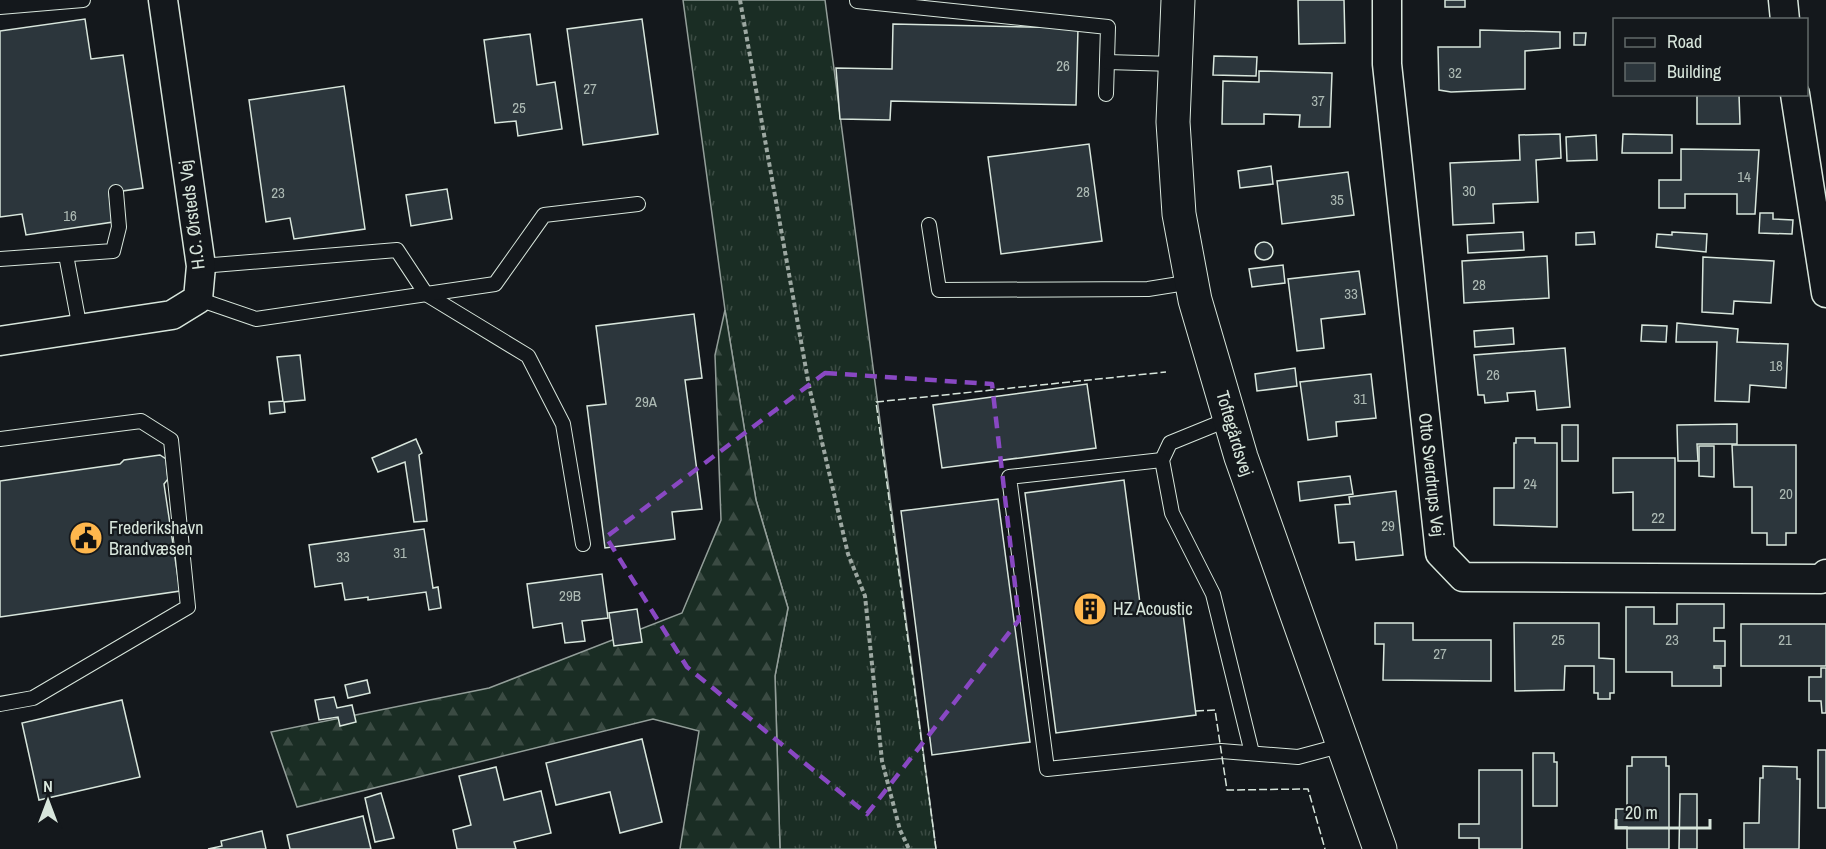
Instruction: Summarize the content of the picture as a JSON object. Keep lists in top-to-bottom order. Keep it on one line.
{"streets":{"street":["H.C. Ørsteds Vej","Toftegårdsvej","Otto Sverdrups Vej"]},"places":{"public building":["Frederikshavn Brandvæsen"],"building":["HZ Acoustic"]},"house_numbers":["26","32","27","37","25","14","30","28","23","35","16","28","33","18","26","31","29A","24","20","22","29","31","33","29B","25","23","21","27"],"legend":["Road","Building"],"scale_bar":"20 m","north":"top"}
